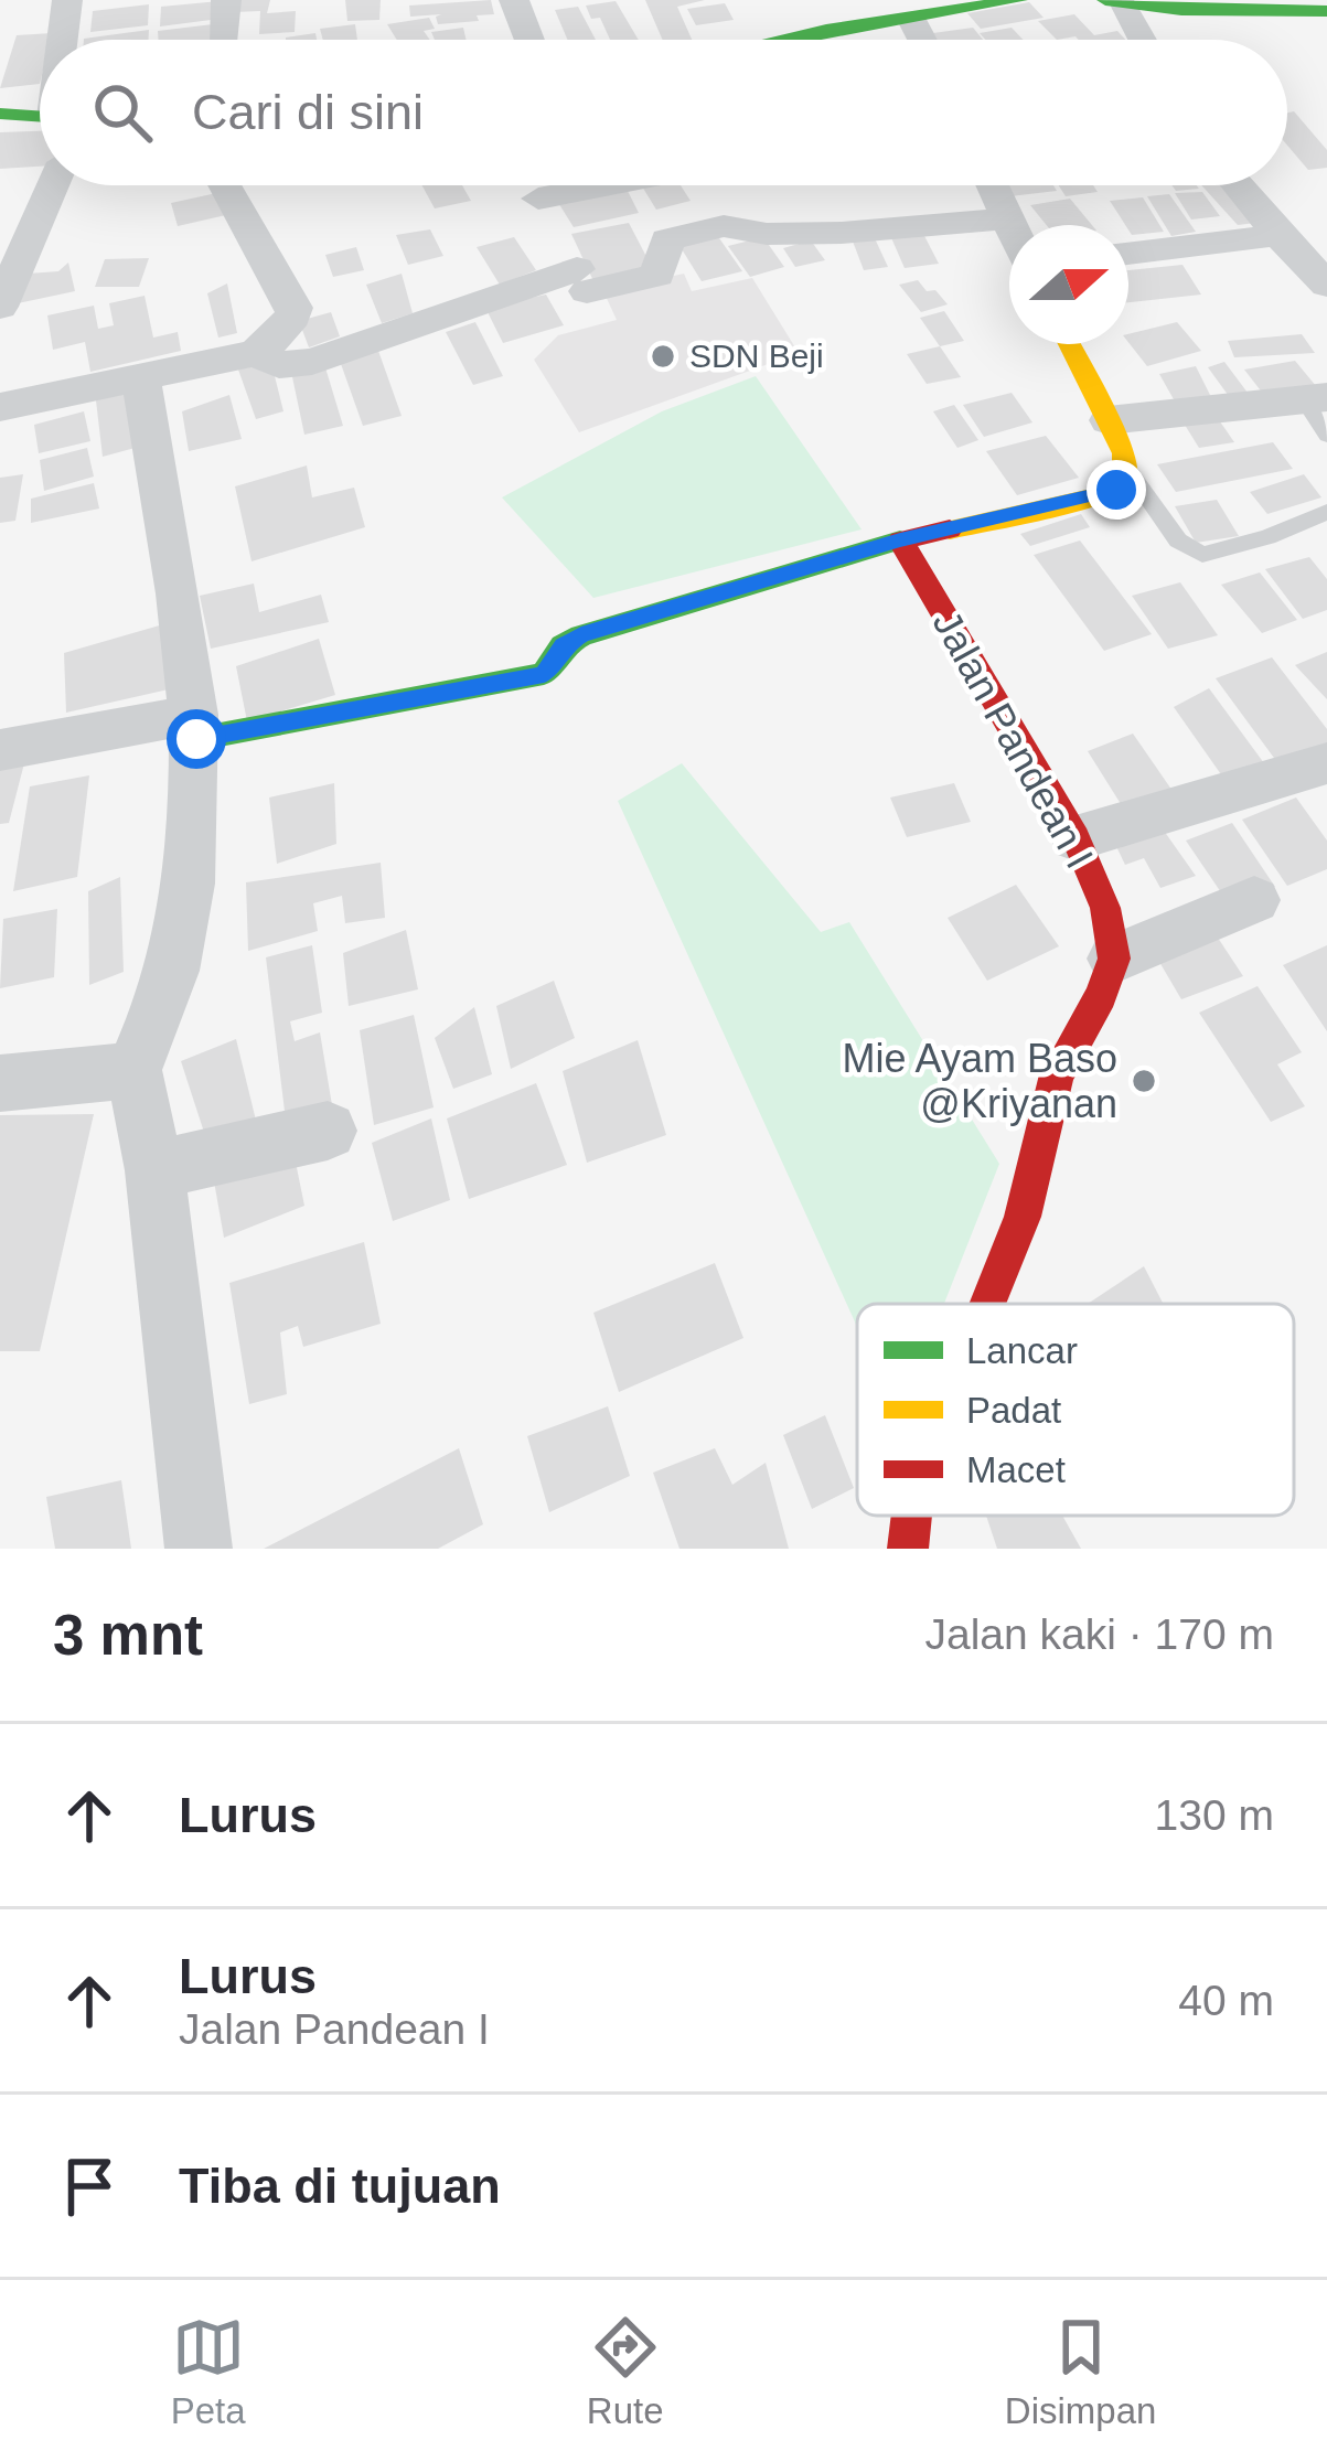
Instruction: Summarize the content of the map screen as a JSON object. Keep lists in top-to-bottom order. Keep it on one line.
{"streets":{"street":["Jalan Pandean I"]},"places":["SDN Beji","Mie Ayam Baso @Kriyanan"],"legend":["Lancar","Padat","Macet"],"north":"right","page":{"search":"Cari di sini","heading":["3 mnt","Jalan kaki · 170 m"],"list":[["Lurus","130 m"],["Lurus","Jalan Pandean I","40 m"],"Tiba di tujuan"],"nav":["Peta","Rute","Disimpan"]}}
